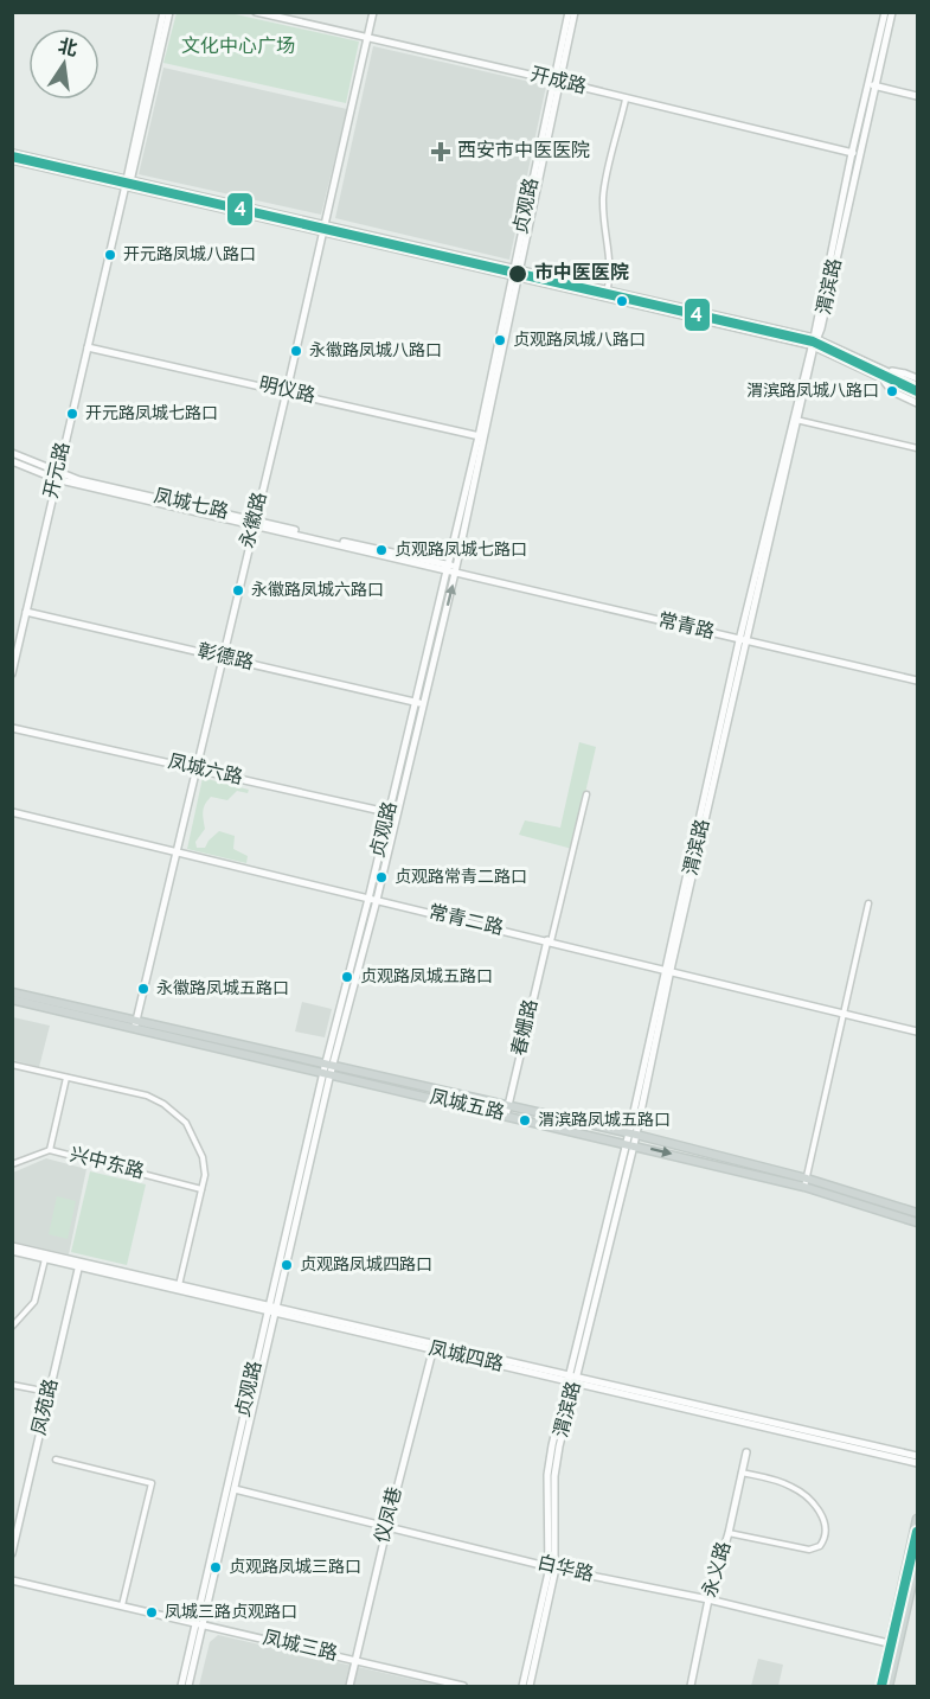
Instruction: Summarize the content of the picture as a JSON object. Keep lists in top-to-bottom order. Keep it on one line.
{"streets":{"main road":["凤城五路"],"street":["开成路","贞观路","渭滨路","明仪路","开元路","凤城七路","永徽路","常青路","彰德路","凤城六路","常青二路","春姗路","兴中东路","凤城四路","凤苑路","仪凤巷","白华路","永义路","凤城三路"]},"crossings":[["开成路","贞观路"],["开成路","渭滨路"],["开成路","永徽路"],["贞观路","明仪路"],["贞观路","凤城七路"],["贞观路","常青路"],["贞观路","彰德路"],["贞观路","凤城六路"],["贞观路","常青二路"],["贞观路","凤城五路"],["贞观路","凤城四路"],["贞观路","白华路"],["贞观路","凤城三路"],["渭滨路","常青路"],["渭滨路","常青二路"],["渭滨路","凤城五路"],["渭滨路","凤城四路"],["渭滨路","白华路"],["明仪路","开元路"],["明仪路","永徽路"],["开元路","凤城七路"],["开元路","彰德路"],["凤城七路","永徽路"],["凤城七路","常青路"],["永徽路","彰德路"],["永徽路","凤城六路"],["永徽路","常青二路"],["永徽路","凤城五路"],["常青二路","春姗路"],["春姗路","凤城五路"],["凤城四路","凤苑路"],["凤城四路","仪凤巷"],["仪凤巷","白华路"],["仪凤巷","凤城三路"],["白华路","永义路"]],"parks":["文化中心广场"],"places":{"health":["西安市中医医院"],"other":["开元路凤城八路口","市中医医院","贞观路凤城八路口","永徽路凤城八路口","渭滨路凤城八路口","开元路凤城七路口","贞观路凤城七路口","永徽路凤城六路口","贞观路常青二路口","贞观路凤城五路口","永徽路凤城五路口","渭滨路凤城五路口","贞观路凤城四路口","贞观路凤城三路口","凤城三路贞观路口"]},"lines":["transit line 4"],"north":"top"}
